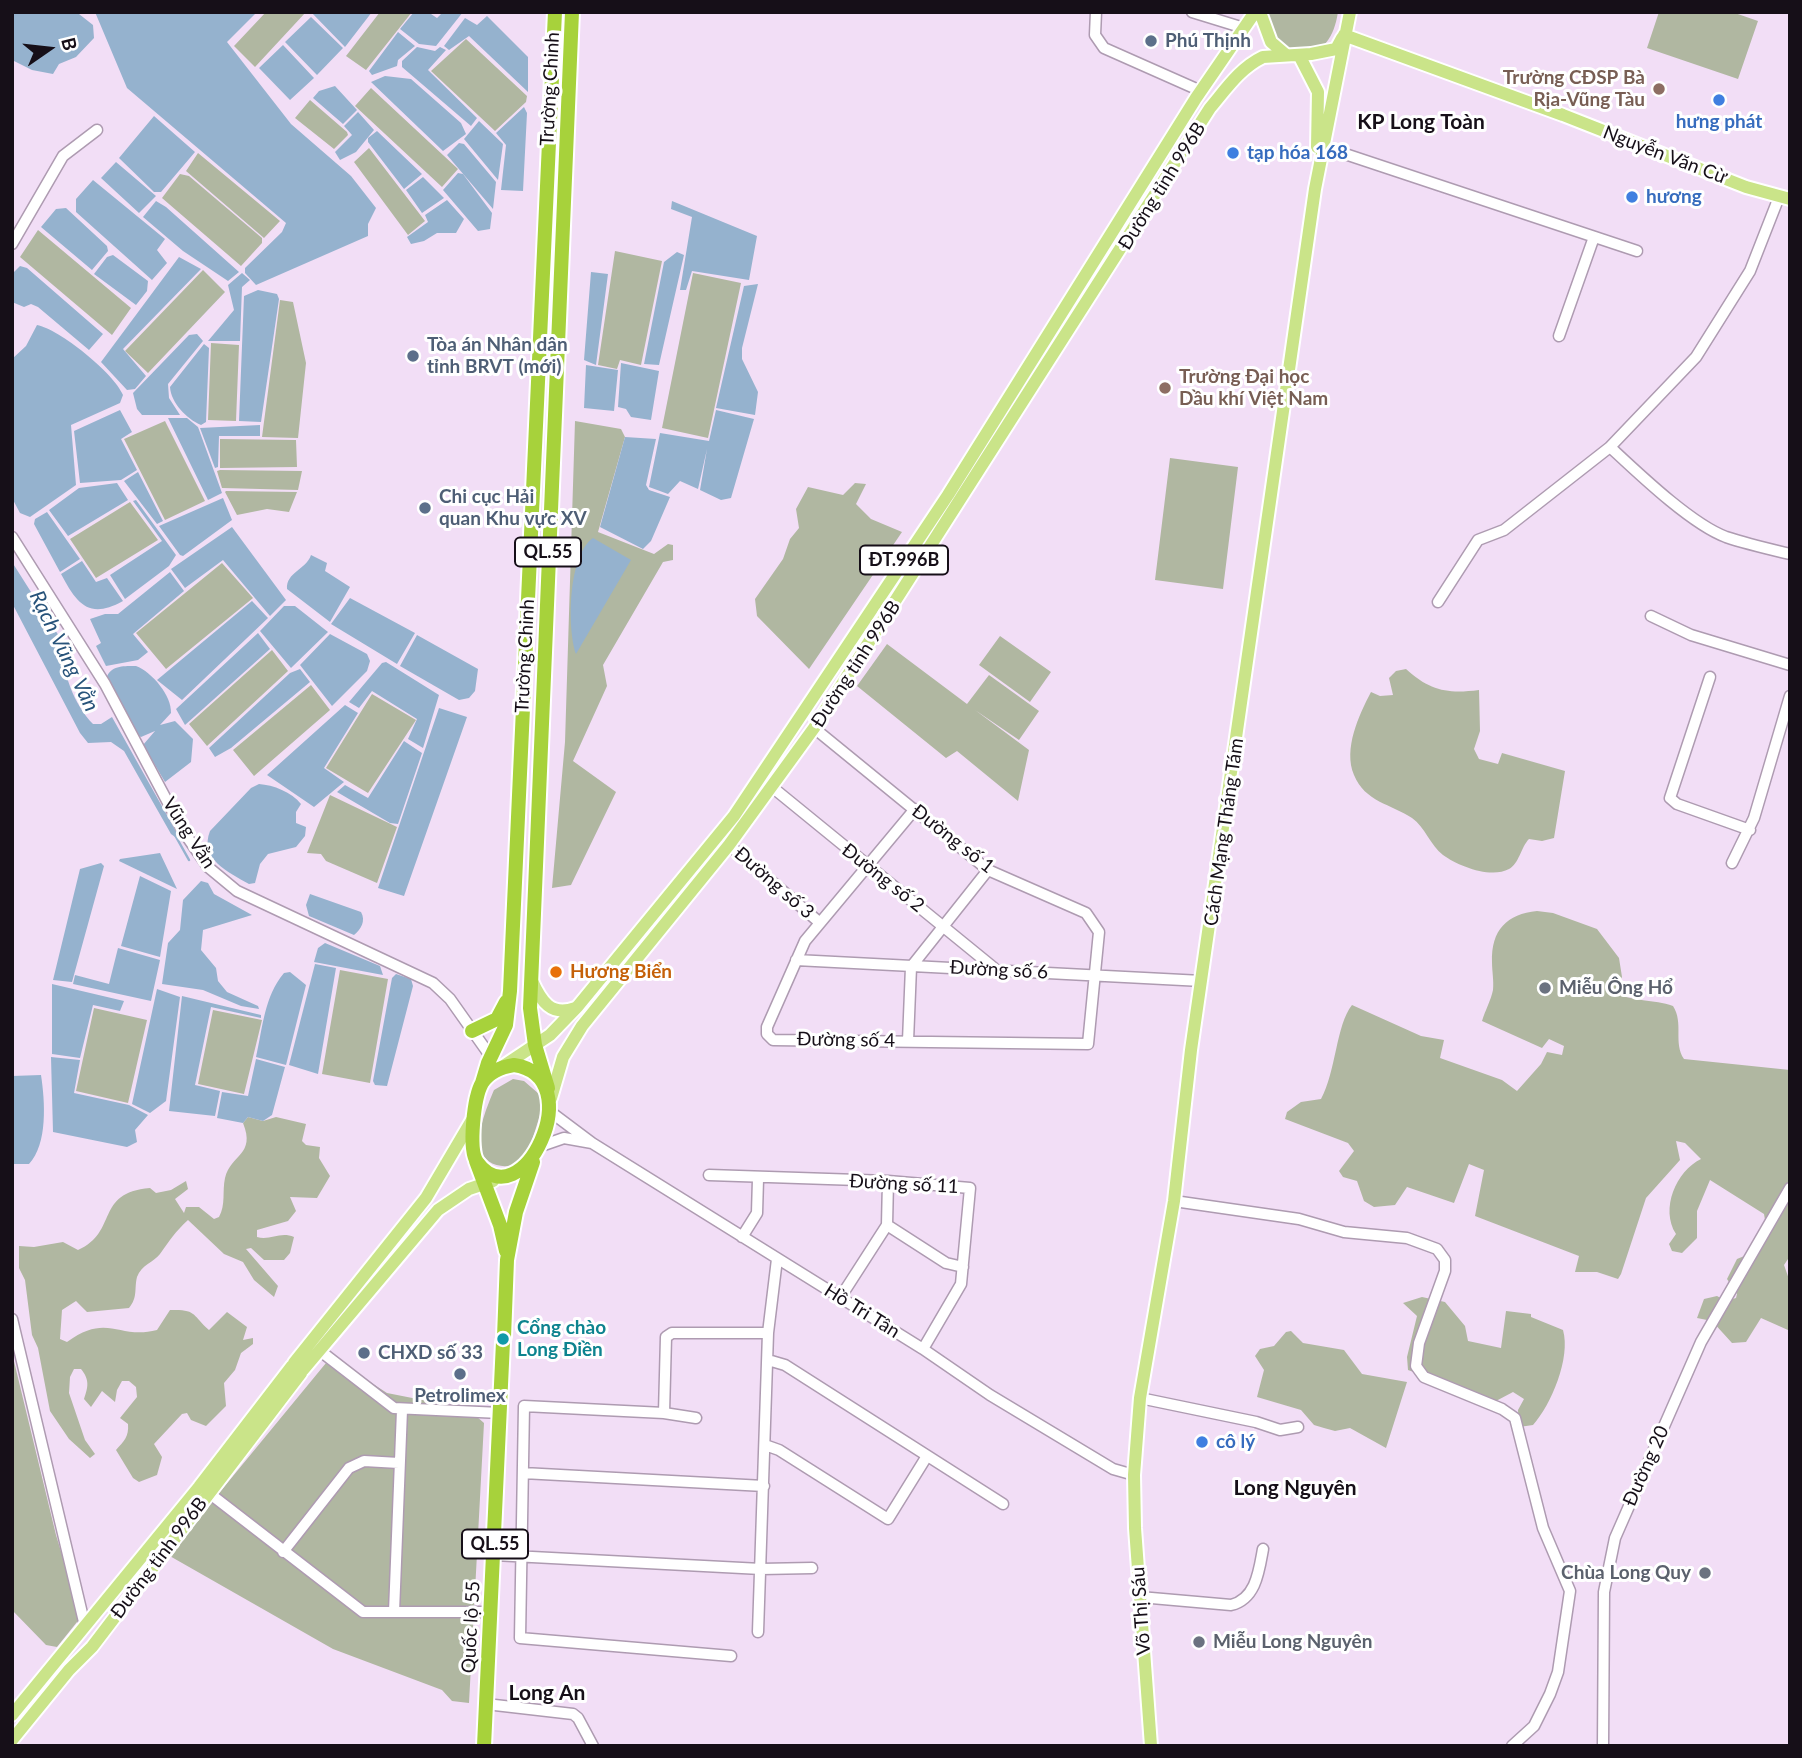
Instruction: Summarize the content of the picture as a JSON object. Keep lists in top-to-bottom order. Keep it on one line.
{"streets":{"highway":["Trường Chinh","QL.55","Quốc lộ 55"],"main road":["Nguyễn Văn Cừ","Đường tỉnh 996B","ĐT.996B","Cách Mạng Tháng Tám","Võ Thị Sáu"],"street":["Vũng Vằn","Đường số 1","Đường số 2","Đường số 3","Đường số 6","Đường số 4","Đường số 11","Hồ Tri Tân","Đường 20"]},"crossings":[["Trường Chinh","Đường tỉnh 996B"],["Trường Chinh","Vũng Vằn"],["Trường Chinh","Hồ Tri Tân"],["Trường Chinh","Quốc lộ 55"],["Nguyễn Văn Cừ","Đường tỉnh 996B"],["Nguyễn Văn Cừ","Cách Mạng Tháng Tám"],["Đường tỉnh 996B","Cách Mạng Tháng Tám"],["Đường tỉnh 996B","Đường số 1"],["Đường tỉnh 996B","Đường số 2"],["Đường tỉnh 996B","Đường số 3"],["Đường tỉnh 996B","Hồ Tri Tân"],["Đường tỉnh 996B","Quốc lộ 55"],["Cách Mạng Tháng Tám","Đường số 6"],["Cách Mạng Tháng Tám","Hồ Tri Tân"],["Cách Mạng Tháng Tám","Võ Thị Sáu"],["Đường số 1","Đường số 6"],["Đường số 1","Đường số 4"],["Đường số 2","Đường số 6"],["Đường số 2","Đường số 4"],["Đường số 3","Đường số 4"],["Đường số 6","Đường số 4"],["Đường số 11","Hồ Tri Tân"],["Hồ Tri Tân","Võ Thị Sáu"],["Hồ Tri Tân","Quốc lộ 55"]],"districts":["KP Long Toàn","Long Nguyên","Long An"],"water":["Rạch Vũng Vằn"],"places":["Phú Thịnh","Trường CĐSP Bà Rịa-Vũng Tàu","hưng phát","tạp hóa 168","hương","Tòa án Nhân dân tỉnh BRVT (mới)","Trường Đại học Dầu khí Việt Nam","Chi cục Hải quan Khu vực XV","Hương Biển","Miễu Ông Hổ","Cổng chào Long Điền","CHXD số 33","Petrolimex","cô lý","Chùa Long Quy","Miễu Long Nguyên"],"north":"right"}
